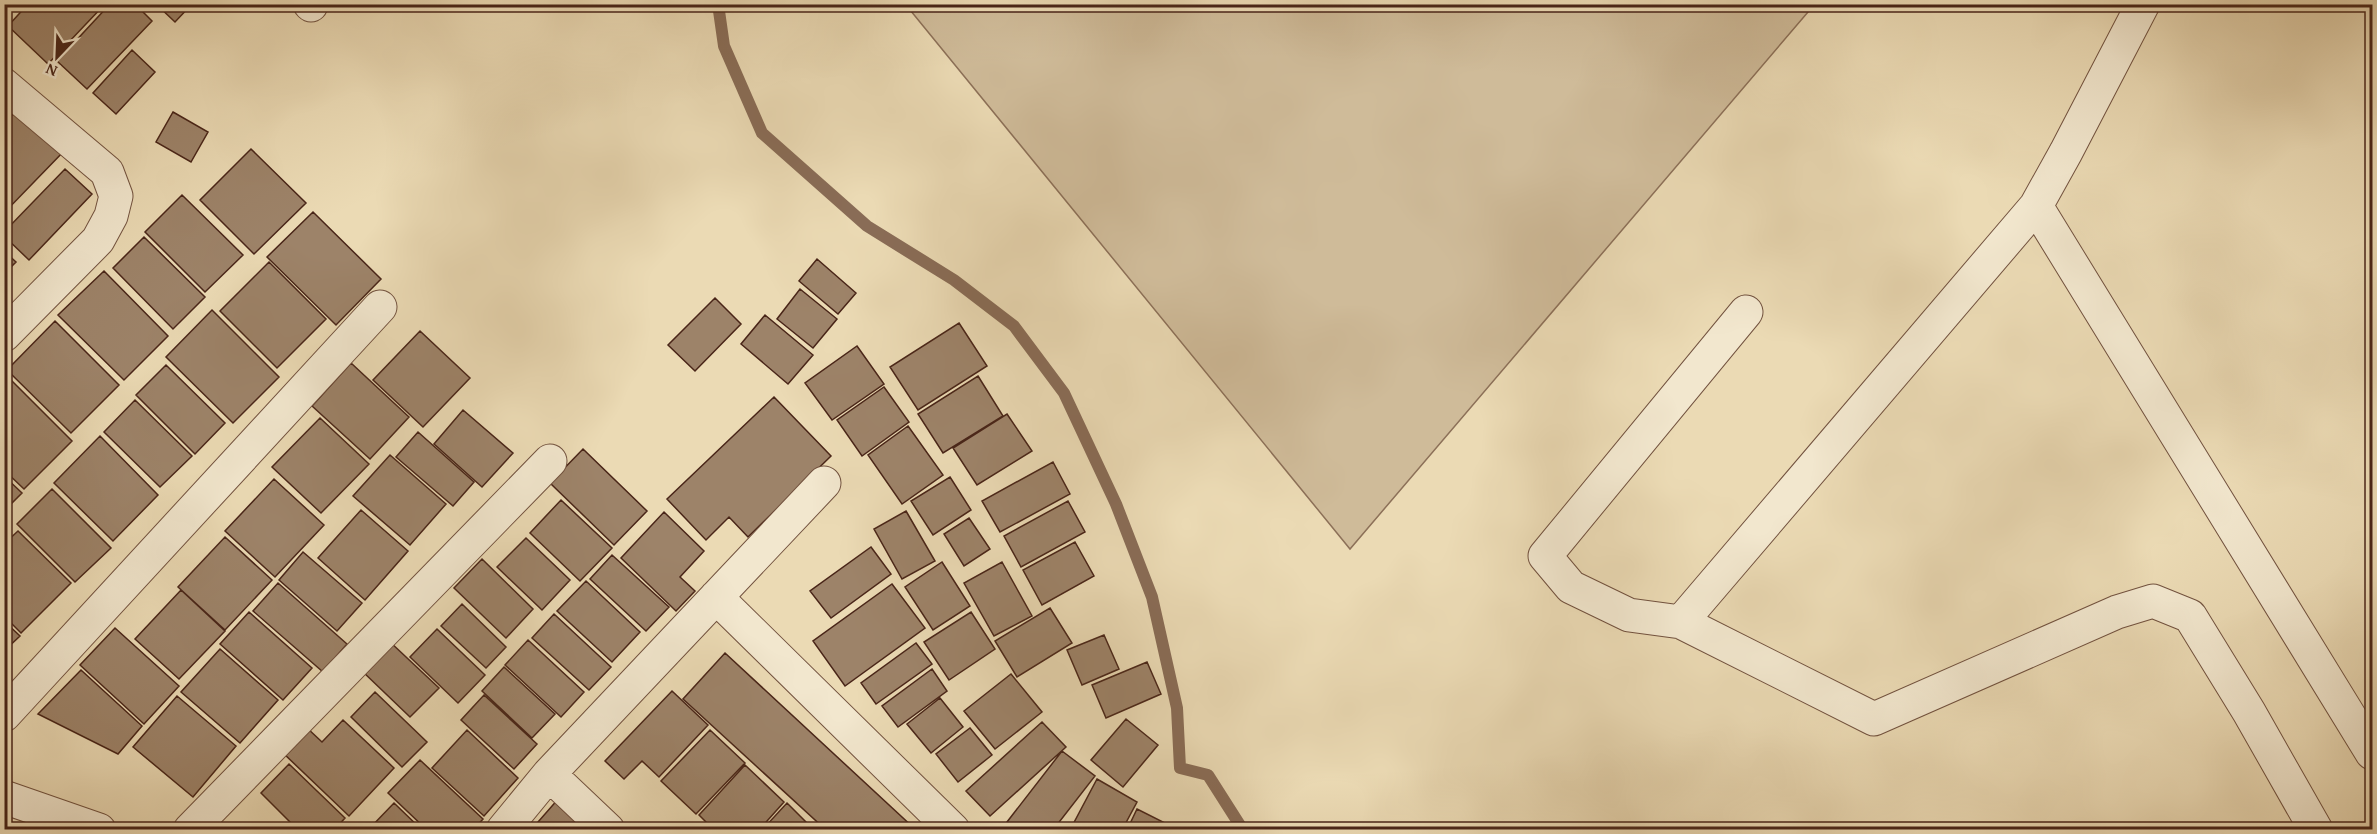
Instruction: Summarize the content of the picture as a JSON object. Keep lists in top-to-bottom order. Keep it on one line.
{"north":"bottom left"}
